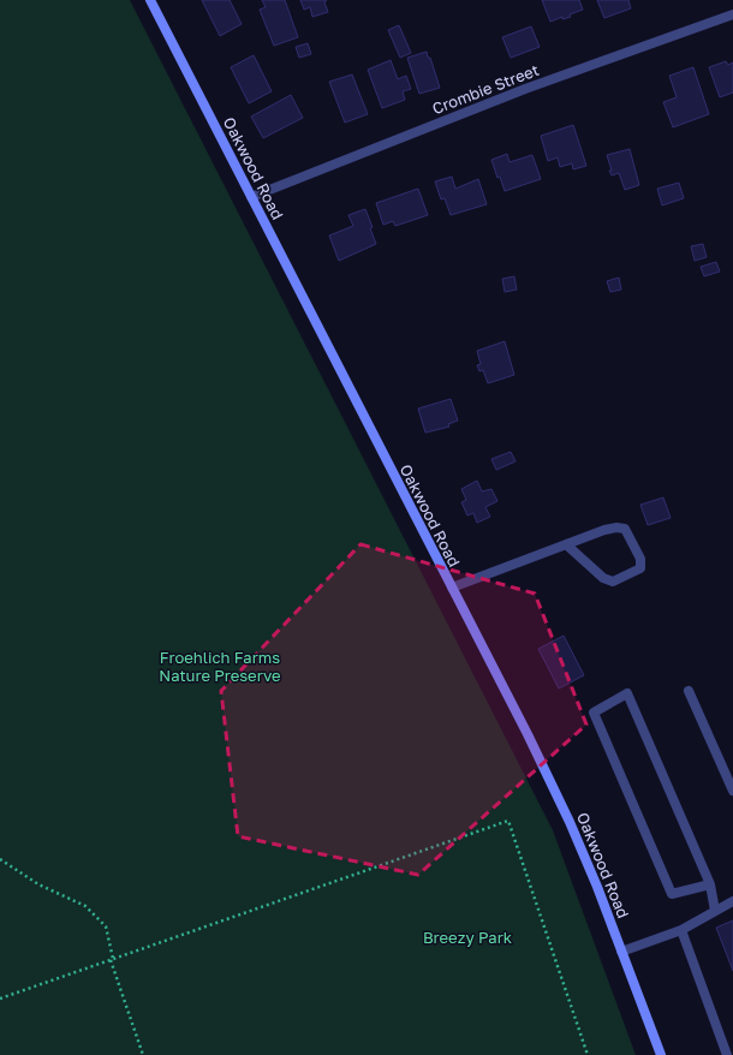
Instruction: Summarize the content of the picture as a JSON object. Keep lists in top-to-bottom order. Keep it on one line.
{"streets":{"main road":["Oakwood Road"],"street":["Crombie Street"]},"crossings":[["Crombie Street","Oakwood Road"]],"parks":["Froehlich Farms Nature Preserve","Breezy Park"]}
